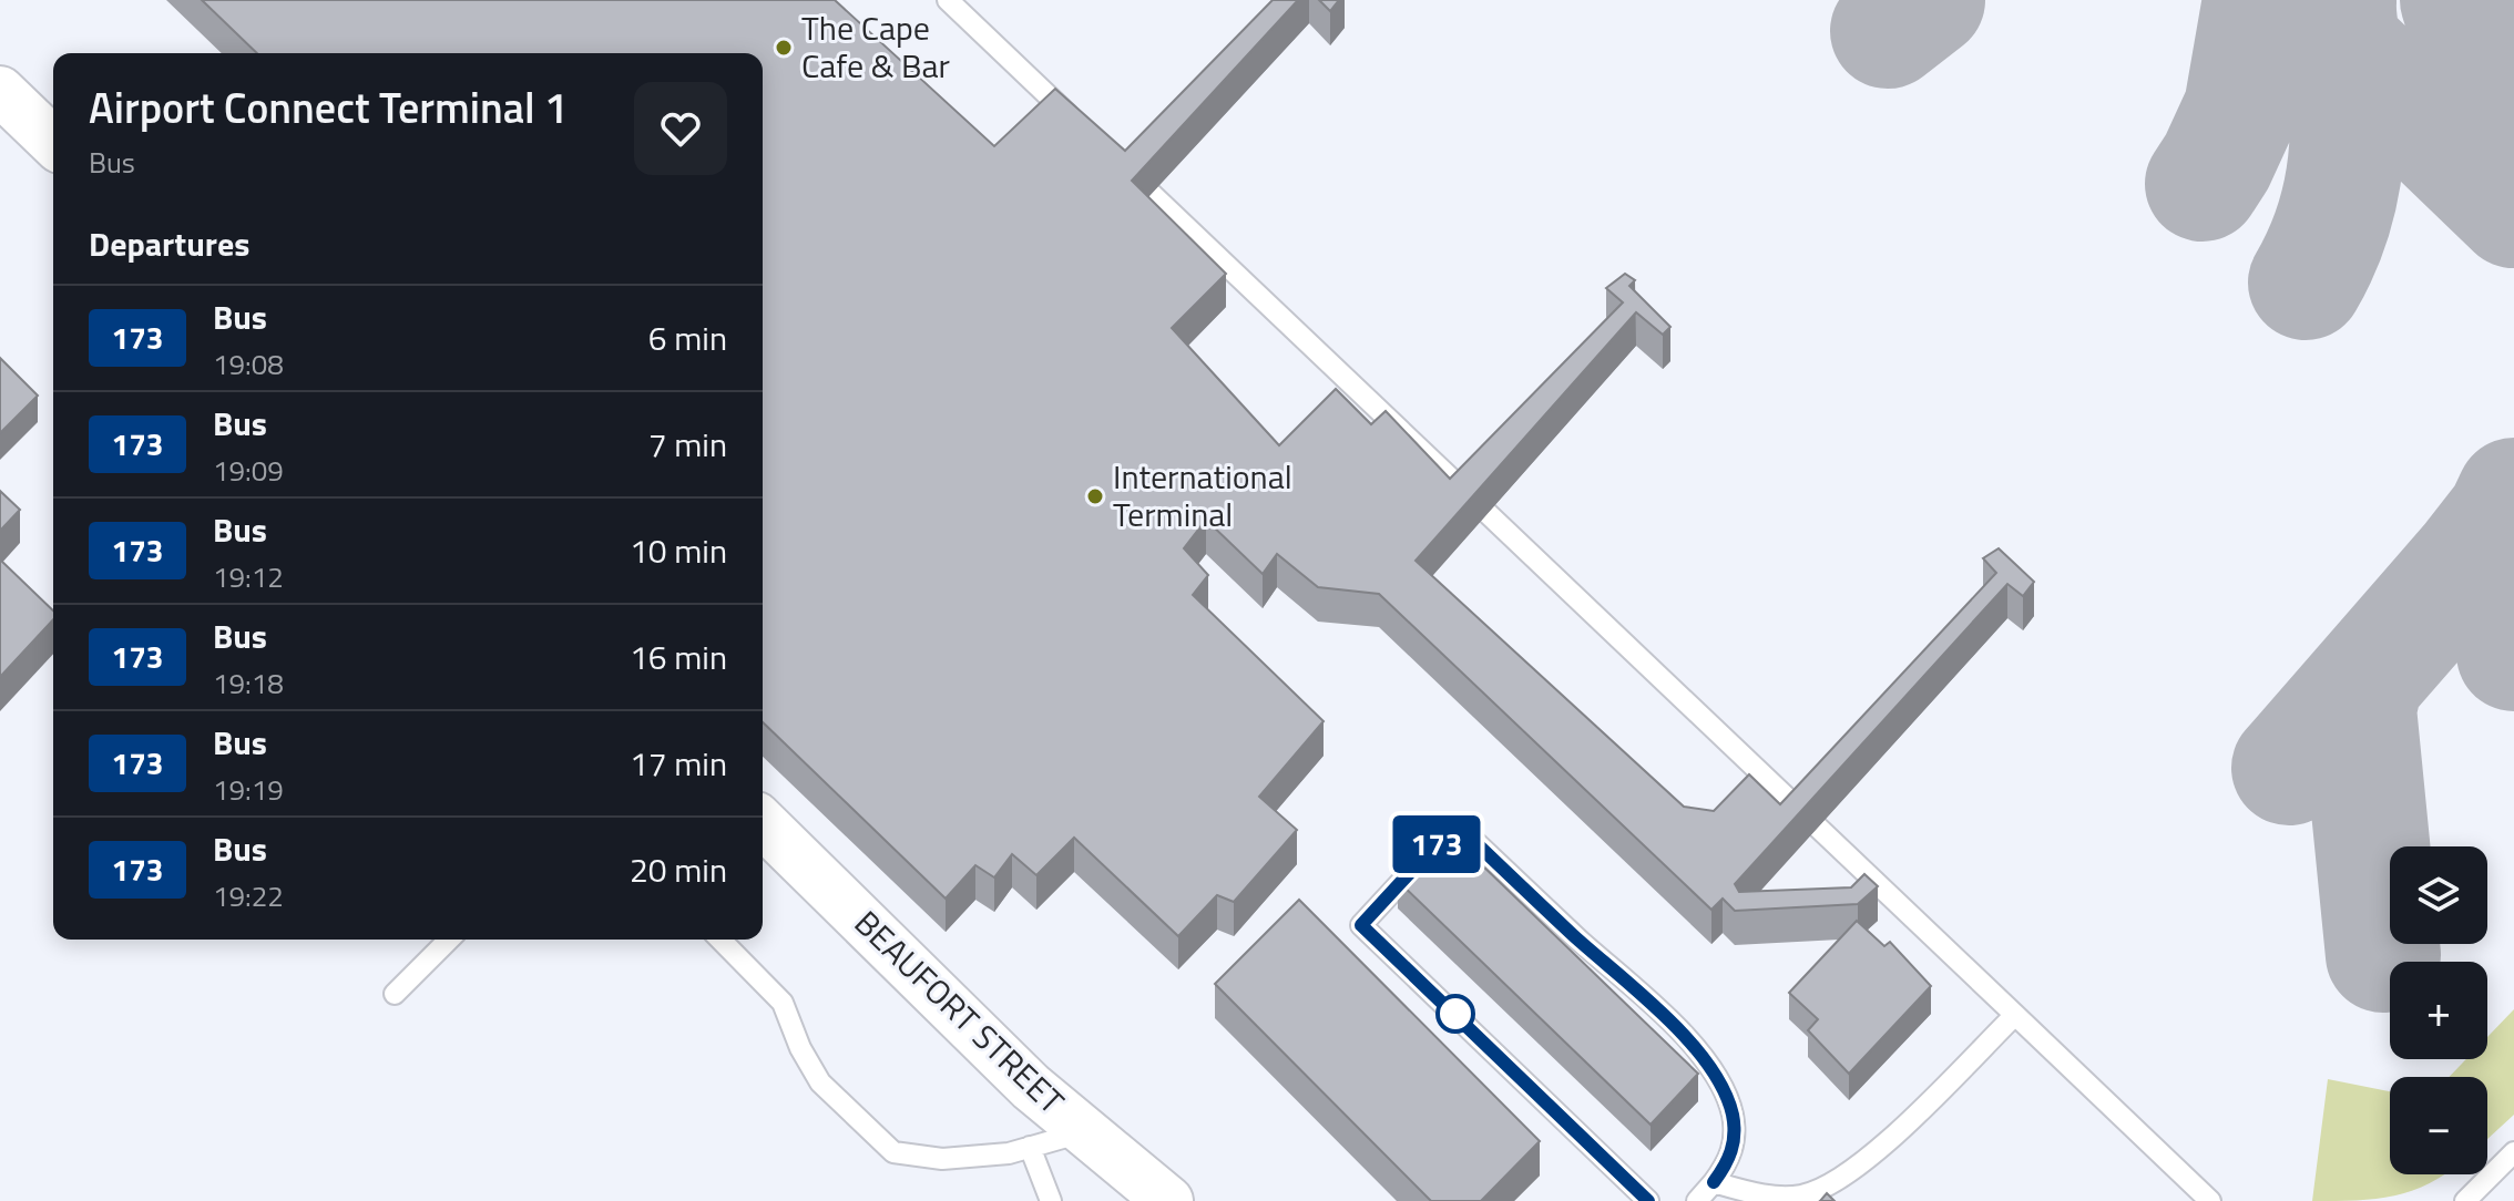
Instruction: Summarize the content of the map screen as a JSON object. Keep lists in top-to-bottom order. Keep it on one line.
{"streets":{"street":["BEAUFORT STREET"]},"places":["The Cape Cafe & Bar","International Terminal"],"lines":["bus line 173"],"page":{"on_map":"173","heading":[["Airport Connect Terminal 1","Bus"],"Departures"],"list":[{"mark":"173","name":"Bus","note":"19:08","value":"6 min"},{"mark":"173","name":"Bus","note":"19:09","value":"7 min"},{"mark":"173","name":"Bus","note":"19:12","value":"10 min"},{"mark":"173","name":"Bus","note":"19:18","value":"16 min"},{"mark":"173","name":"Bus","note":"19:19","value":"17 min"},{"mark":"173","name":"Bus","note":"19:22","value":"20 min"}],"map_buttons":["+","−"]}}
